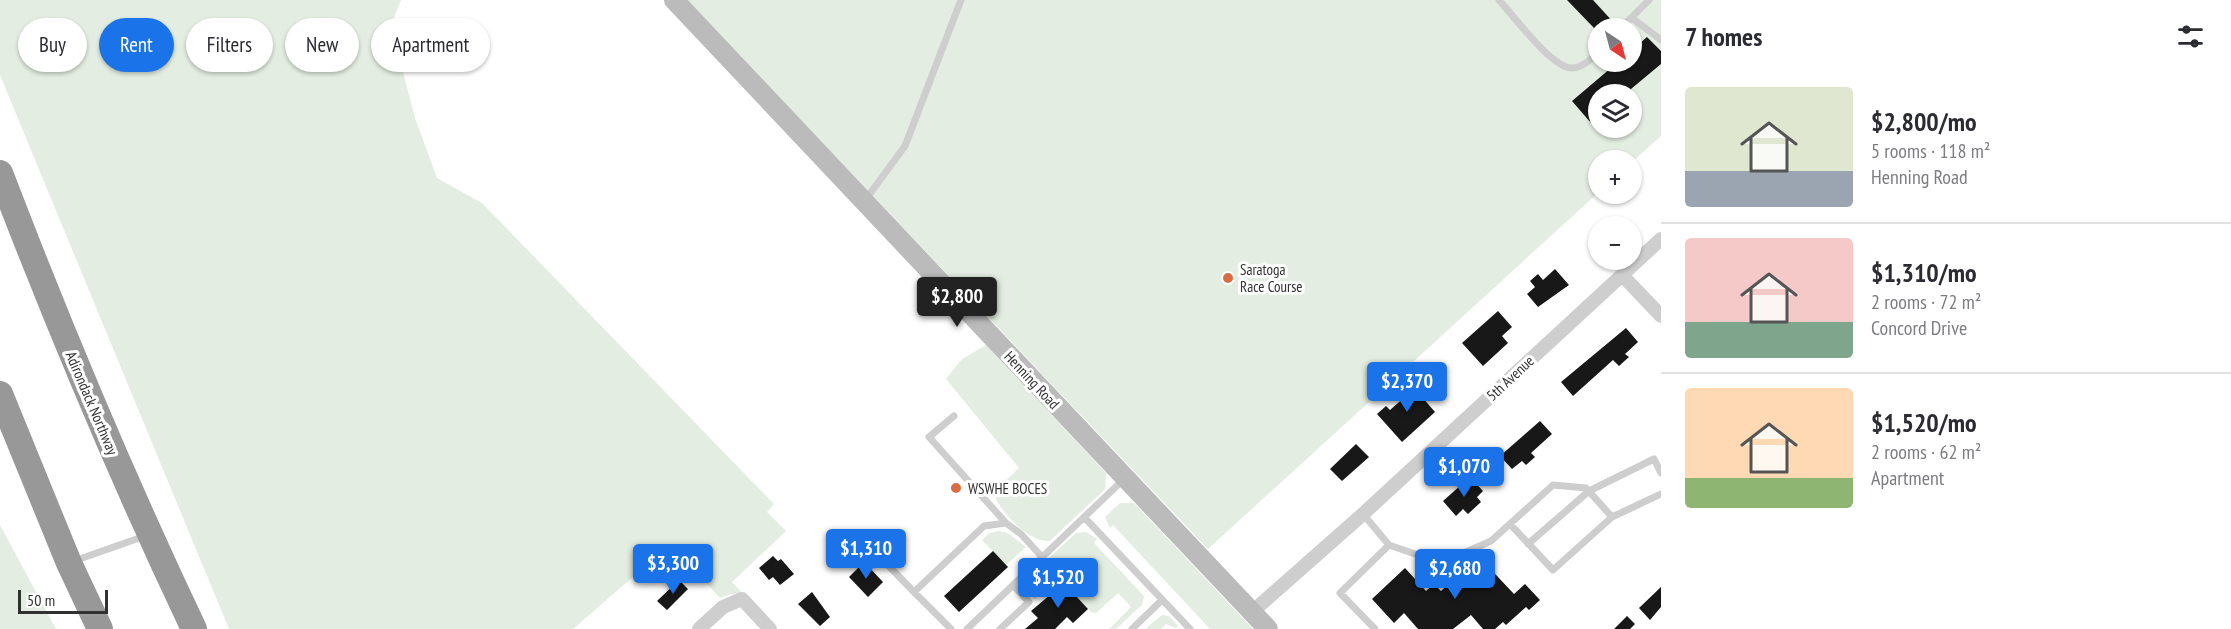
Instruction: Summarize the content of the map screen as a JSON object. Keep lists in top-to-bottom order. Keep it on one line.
{"streets":{"highway":["Adirondack Northway"],"street":["5th Avenue","Henning Road"]},"crossings":[["5th Avenue","Henning Road"]],"places":["Saratoga Race Course","WSWHE BOCES"],"scale_bar":"50 m","north":"bottom right","page":{"heading":"7 homes","map_buttons":["+","−"],"chip":["Buy","Rent","Filters","New","Apartment"],"list":[{"name":"$2,800/mo","note":"5 rooms · 118 m² · Henning Road"},{"name":"$1,310/mo","note":"2 rooms · 72 m² · Concord Drive"},{"name":"$1,520/mo","note":"2 rooms · 62 m² · Apartment"}],"price":["$2,800","$2,370","$1,070","$1,310","$3,300","$2,680","$1,520"],"scale":"50 m"}}
